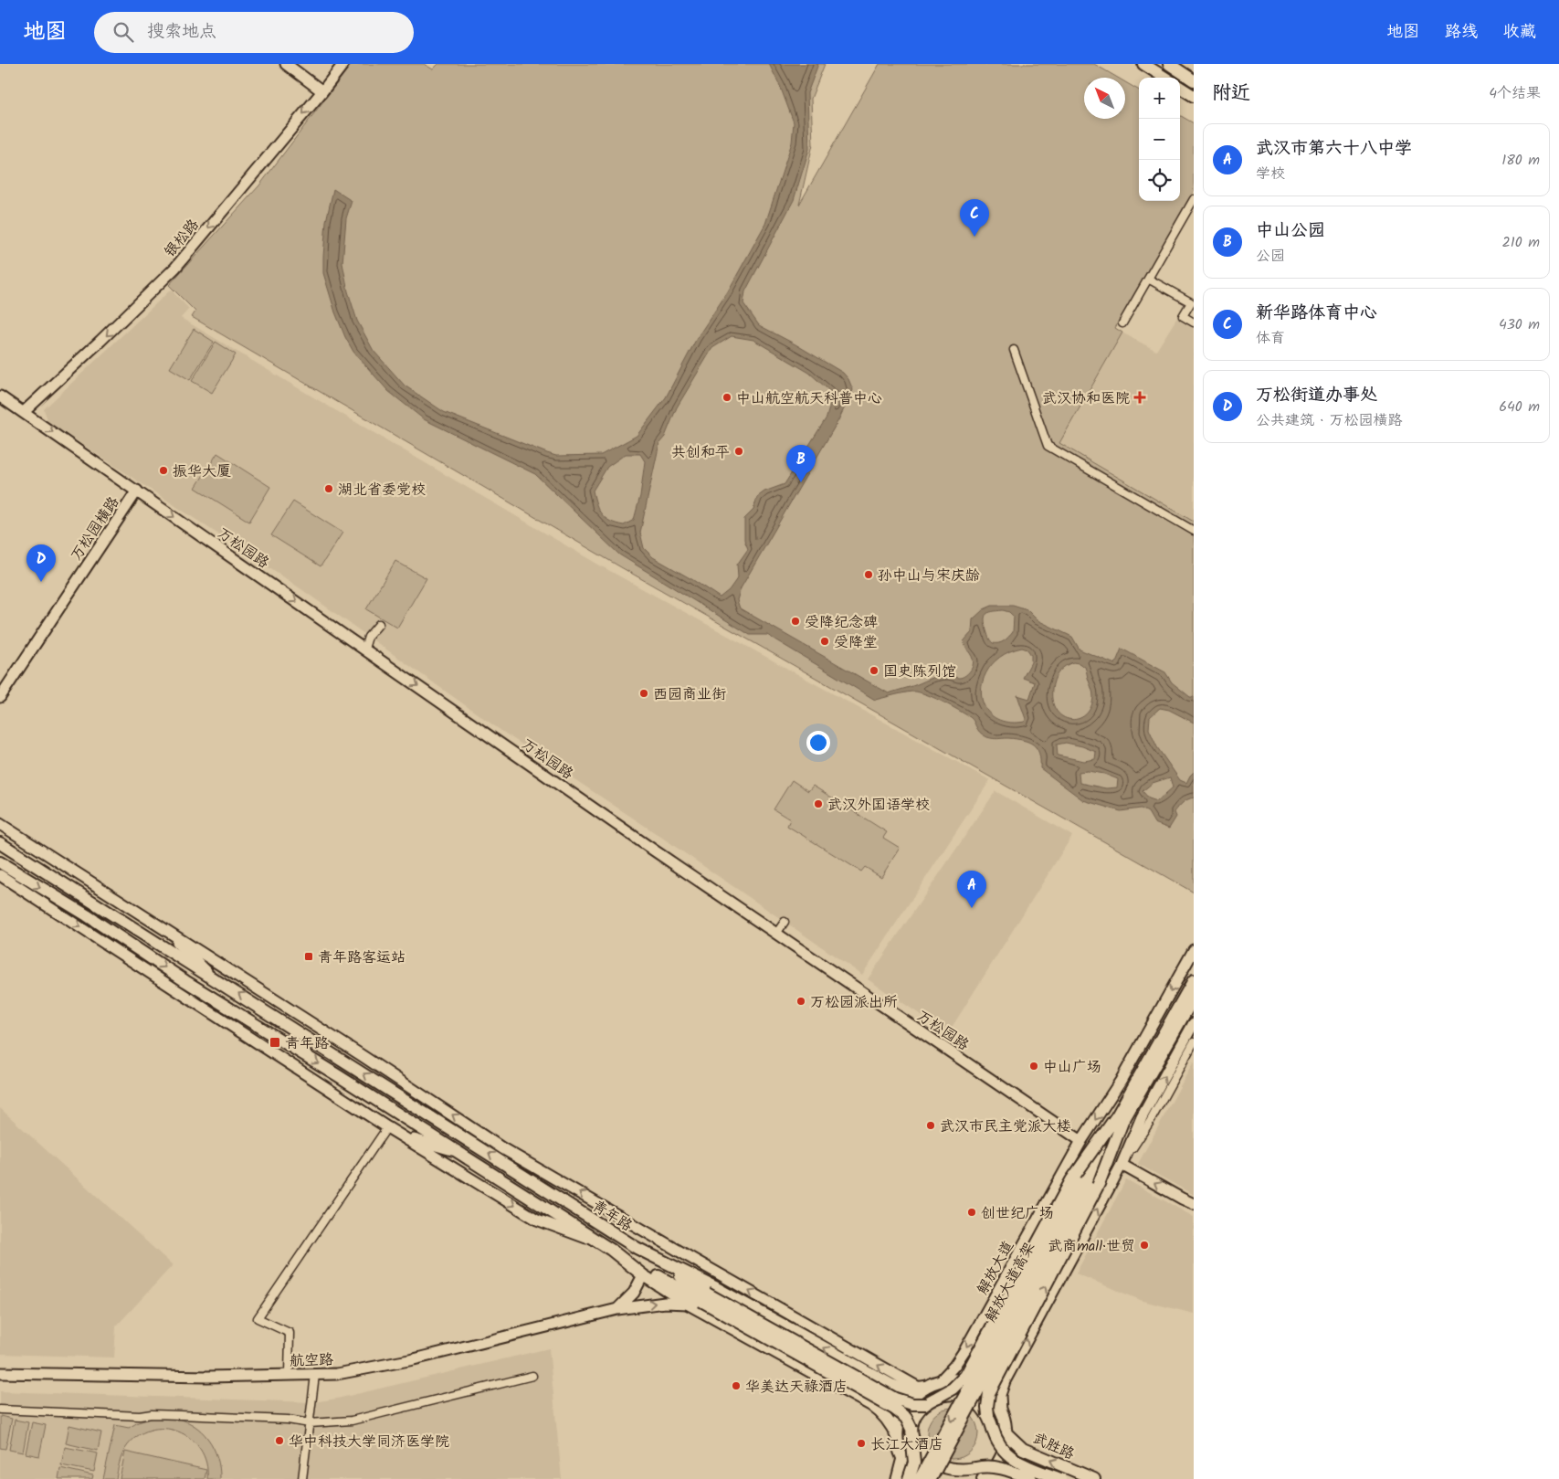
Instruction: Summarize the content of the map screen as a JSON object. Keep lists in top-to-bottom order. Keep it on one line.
{"streets":{"main road":["银松路","万松园横路","万松园路","青年路","解放大道","解放大道高架","航空路","武胜路"]},"crossings":[["银松路","万松园路"],["万松园横路","万松园路"],["万松园路","解放大道"],["青年路","航空路"]],"one_way":["银松路","万松园路"],"places":{"other":["中山航空航天科普中心","共创和平","振华大厦","湖北省委党校","孙中山与宋庆龄","受降纪念碑","受降堂","国史陈列馆","西园商业街","武汉外国语学校","万松园派出所","中山广场","武汉市民主党派大楼","创世纪广场","武商mall·世贸","华美达天禄酒店","华中科技大学同济医学院","长江大酒店"],"health":["武汉协和医院"],"transit":["青年路客运站","青年路"]},"north":"top left","page":{"header":"地图","search":"搜索地点","nav":["地图","路线","收藏"],"heading":["附近","4个结果"],"map_buttons":["+","−"],"list":[{"mark":"A","name":"武汉市第六十八中学","note":"学校","value":"180 m"},{"mark":"B","name":"中山公园","note":"公园","value":"210 m"},{"mark":"C","name":"新华路体育中心","note":"体育","value":"430 m"},{"mark":"D","name":"万松街道办事处","note":"公共建筑 · 万松园横路","value":"640 m"}],"pins":["C","B","D","A"]}}
